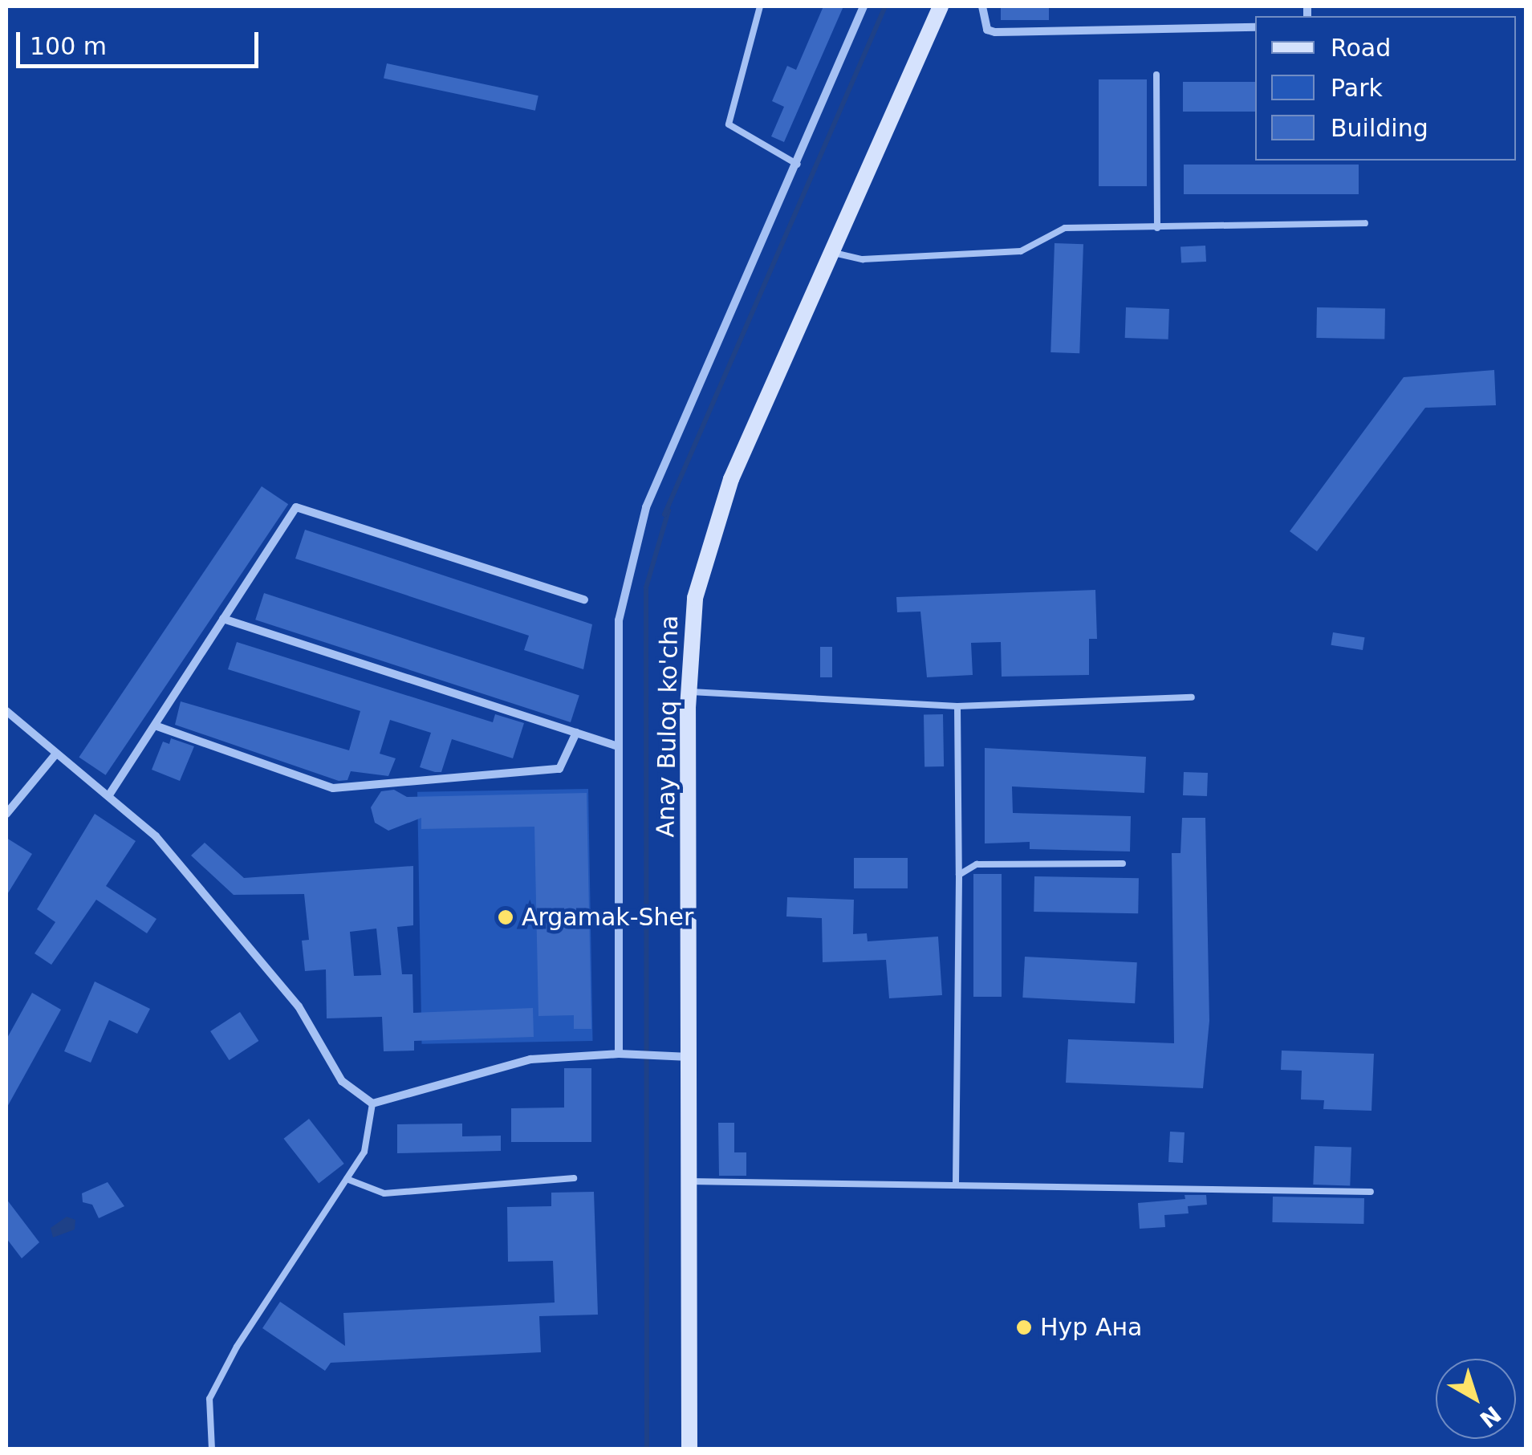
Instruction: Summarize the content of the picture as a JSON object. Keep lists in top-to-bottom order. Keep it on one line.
{"streets":{"main road":["Anay Buloq ko'cha"]},"places":["Argamak-Sher","Нур Ана"],"legend":["Road","Park","Building"],"scale_bar":"100 m","north":"bottom right"}
